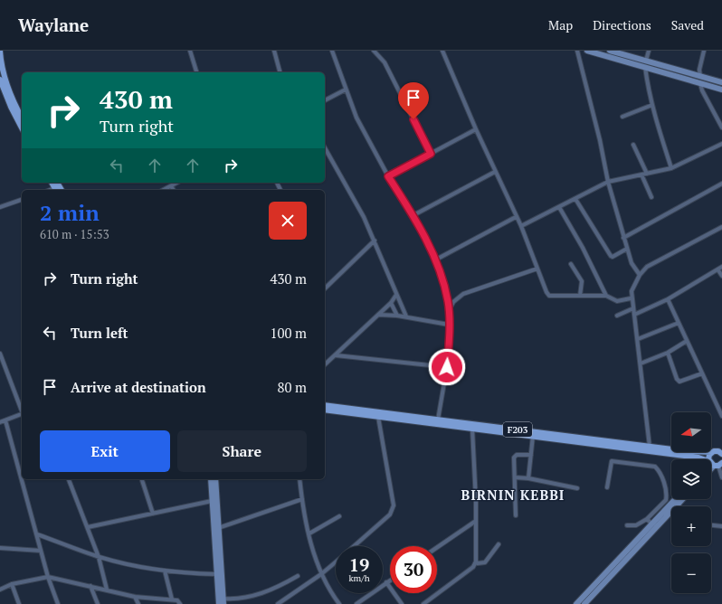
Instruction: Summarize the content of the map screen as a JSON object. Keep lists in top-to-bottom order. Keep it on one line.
{"streets":{"main road":["F203"]},"districts":["BIRNIN KEBBI"],"north":"left","page":{"header":"Waylane","nav":["Map","Directions","Saved"],"turn":["430 m","Turn right"],"heading":["2 min","610 m · 15:53"],"list":[{"name":"Turn right","value":"430 m"},{"name":"Turn left","value":"100 m"},{"name":"Arrive at destination","value":"80 m"}],"map_buttons":["+","−"],"buttons":["Exit","Share"],"speed":"19 km/h","limit":"30"}}
